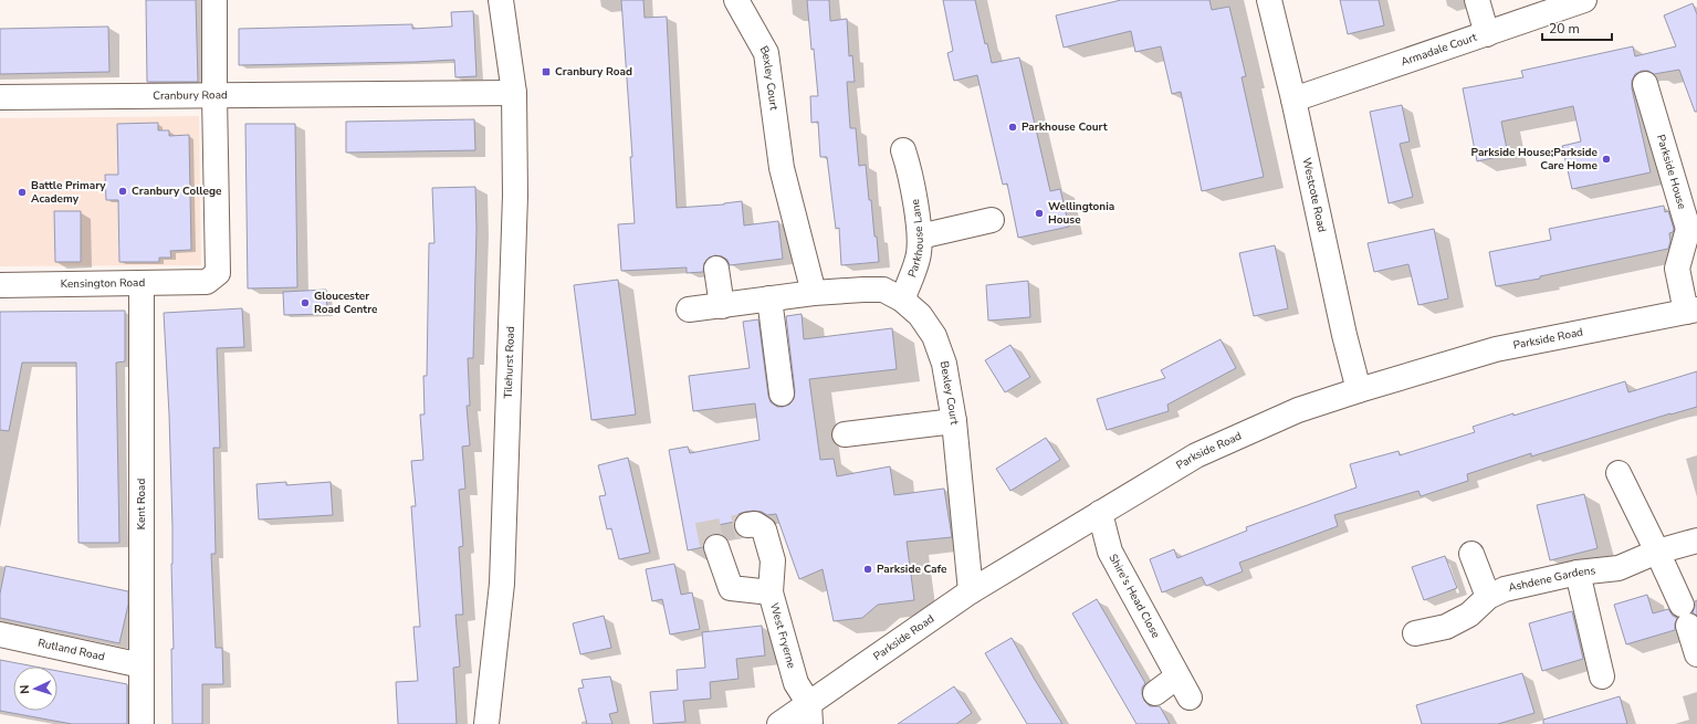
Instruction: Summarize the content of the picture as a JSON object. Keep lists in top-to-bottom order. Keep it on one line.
{"streets":{"street":["Armadale Court","Bexley Court","Cranbury Road","Parkside House","Westcote Road","Parkhouse Lane","Kensington Road","Parkside Road","Tilehurst Road","Kent Road","Ashdene Gardens","Shire's Head Close","West Fryerne","Rutland Road"]},"crossings":[["Armadale Court","Westcote Road"],["Bexley Court","Parkhouse Lane"],["Bexley Court","Parkside Road"],["Cranbury Road","Kensington Road"],["Cranbury Road","Tilehurst Road"],["Parkside House","Parkside Road"],["Westcote Road","Parkside Road"],["Kensington Road","Kent Road"],["Parkside Road","Shire's Head Close"],["Parkside Road","West Fryerne"],["Kent Road","Rutland Road"]],"places":{"transit":["Cranbury Road"],"other":["Parkhouse Court","Parkside House;Parkside Care Home","Cranbury College","Battle Primary Academy","Wellingtonia House","Gloucester Road Centre","Parkside Cafe"]},"scale_bar":"20 m","north":"left"}
